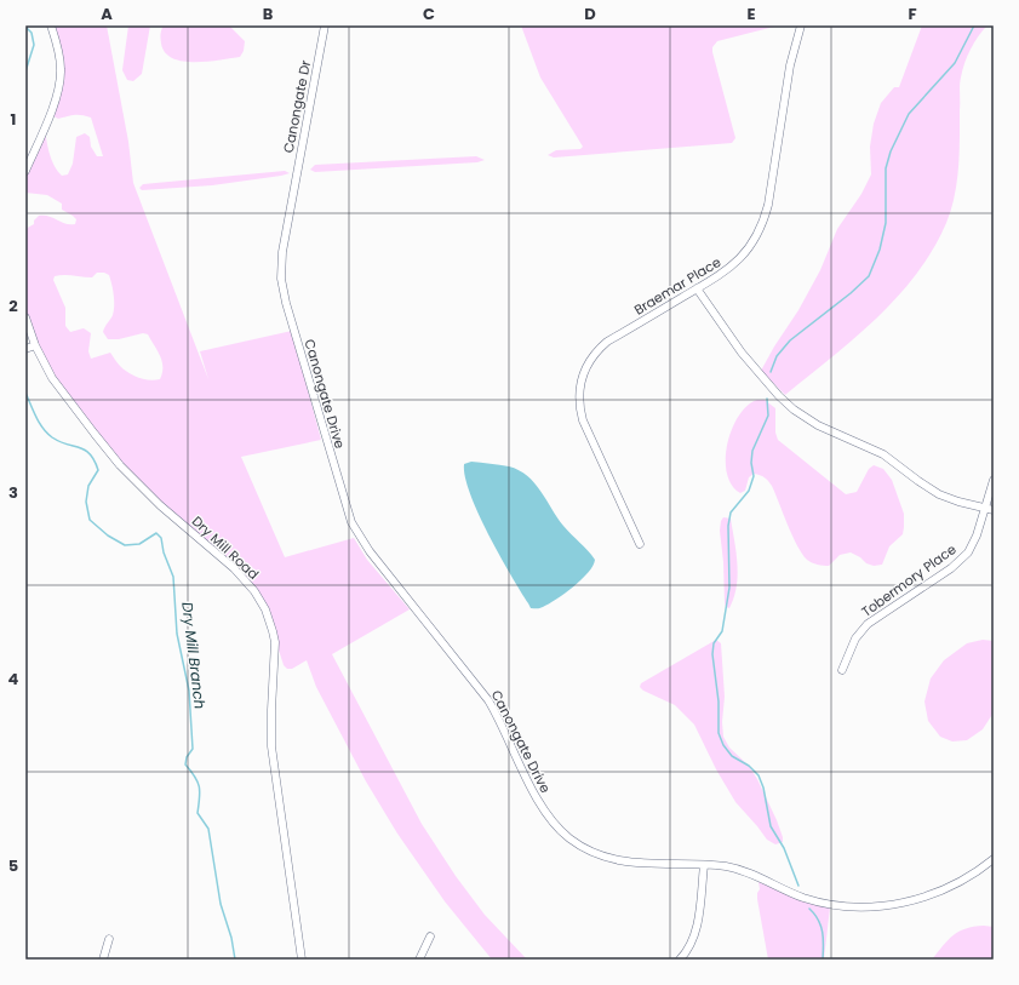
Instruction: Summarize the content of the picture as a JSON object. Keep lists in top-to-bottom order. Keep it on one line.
{"streets":{"street":["Canongate Dr","Braemar Place","Canongate Drive","Dry Mill Road","Tobermory Place"]},"crossings":[["Canongate Dr","Canongate Drive"]],"water":["Dry Mill Branch"],"grid":{"columns":["A","B","C","D","E","F"],"rows":["1","2","3","4","5"]}}
